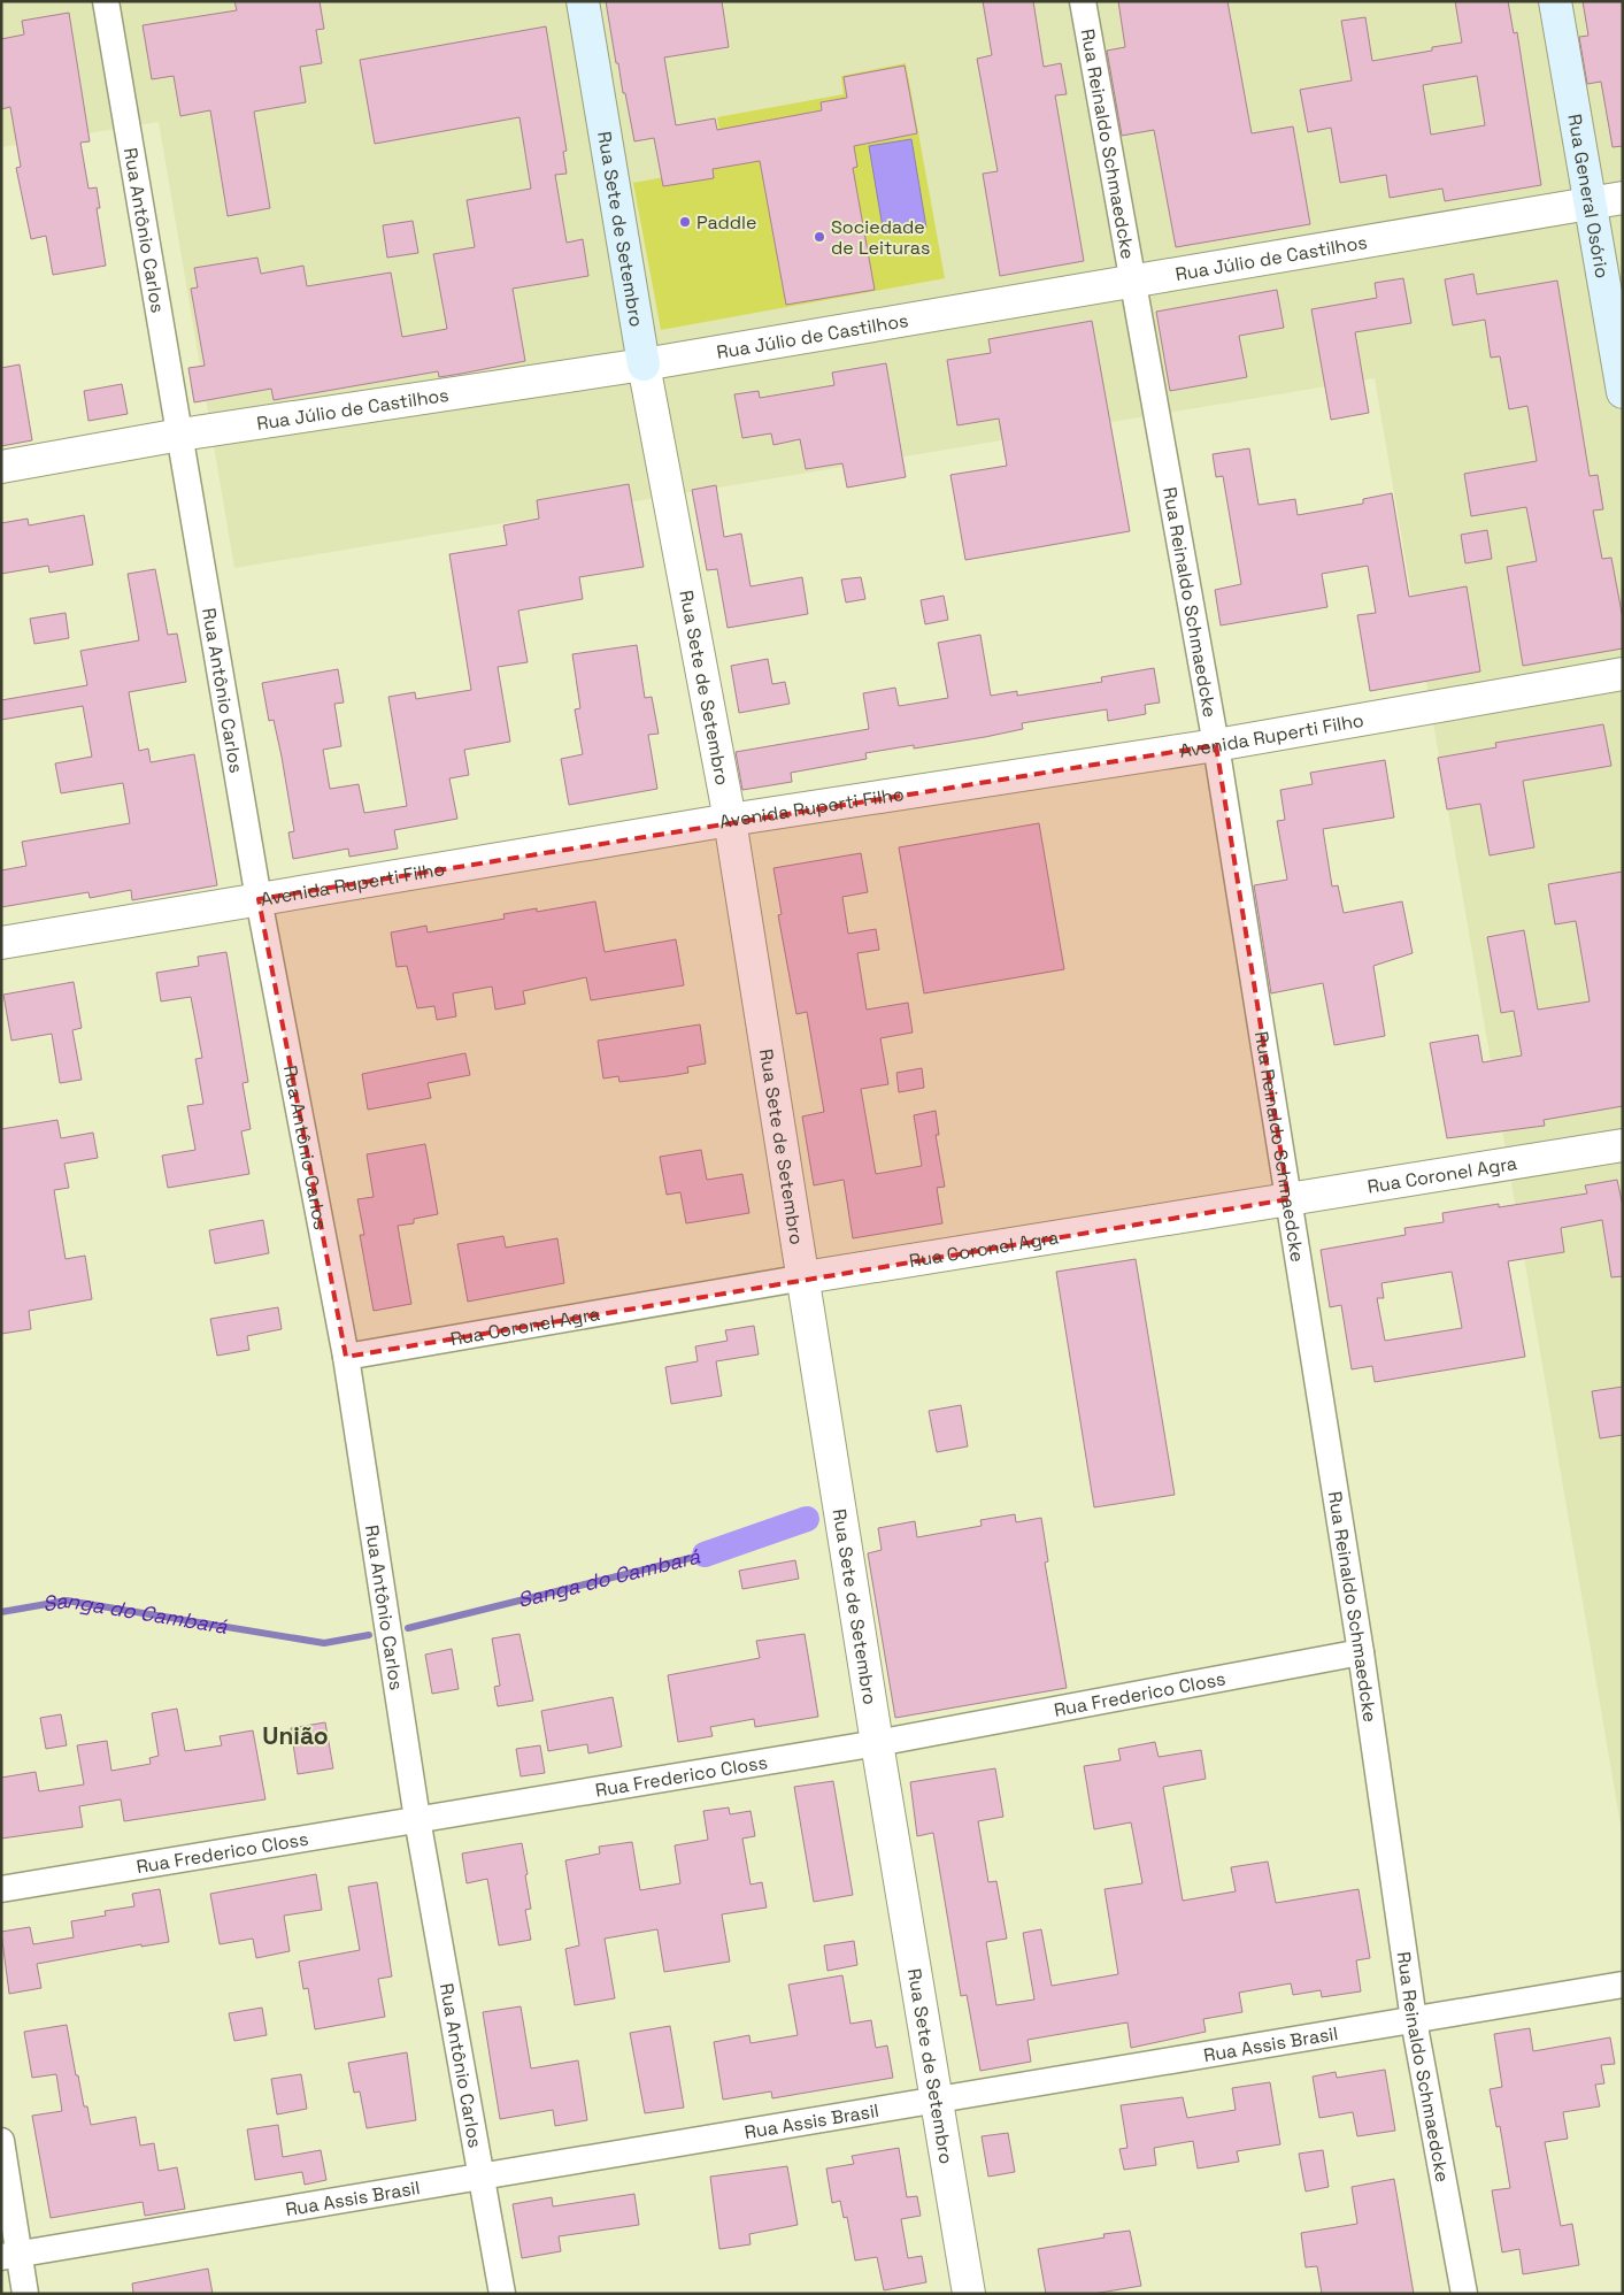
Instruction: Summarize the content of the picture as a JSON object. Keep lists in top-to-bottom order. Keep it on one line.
{"streets":{"main road":["Rua General Osório","Rua Sete de Setembro"],"street":["Rua Reinaldo Schmaedcke","Rua Antônio Carlos","Rua Júlio de Castilhos","Avenida Ruperti Filho","Rua Coronel Agra","Rua Frederico Closs","Rua Assis Brasil"]},"crossings":[["Rua Reinaldo Schmaedcke","Rua Júlio de Castilhos"],["Rua Reinaldo Schmaedcke","Avenida Ruperti Filho"],["Rua Reinaldo Schmaedcke","Rua Coronel Agra"],["Rua Reinaldo Schmaedcke","Rua Frederico Closs"],["Rua Reinaldo Schmaedcke","Rua Assis Brasil"],["Rua General Osório","Rua Júlio de Castilhos"],["Rua Sete de Setembro","Rua Júlio de Castilhos"],["Rua Sete de Setembro","Avenida Ruperti Filho"],["Rua Sete de Setembro","Rua Coronel Agra"],["Rua Sete de Setembro","Rua Frederico Closs"],["Rua Sete de Setembro","Rua Assis Brasil"],["Rua Antônio Carlos","Rua Júlio de Castilhos"],["Rua Antônio Carlos","Avenida Ruperti Filho"],["Rua Antônio Carlos","Rua Coronel Agra"],["Rua Antônio Carlos","Rua Frederico Closs"],["Rua Antônio Carlos","Rua Assis Brasil"]],"districts":["União"],"water":["Sanga do Cambará"],"places":["Paddle","Sociedade de Leituras"]}
